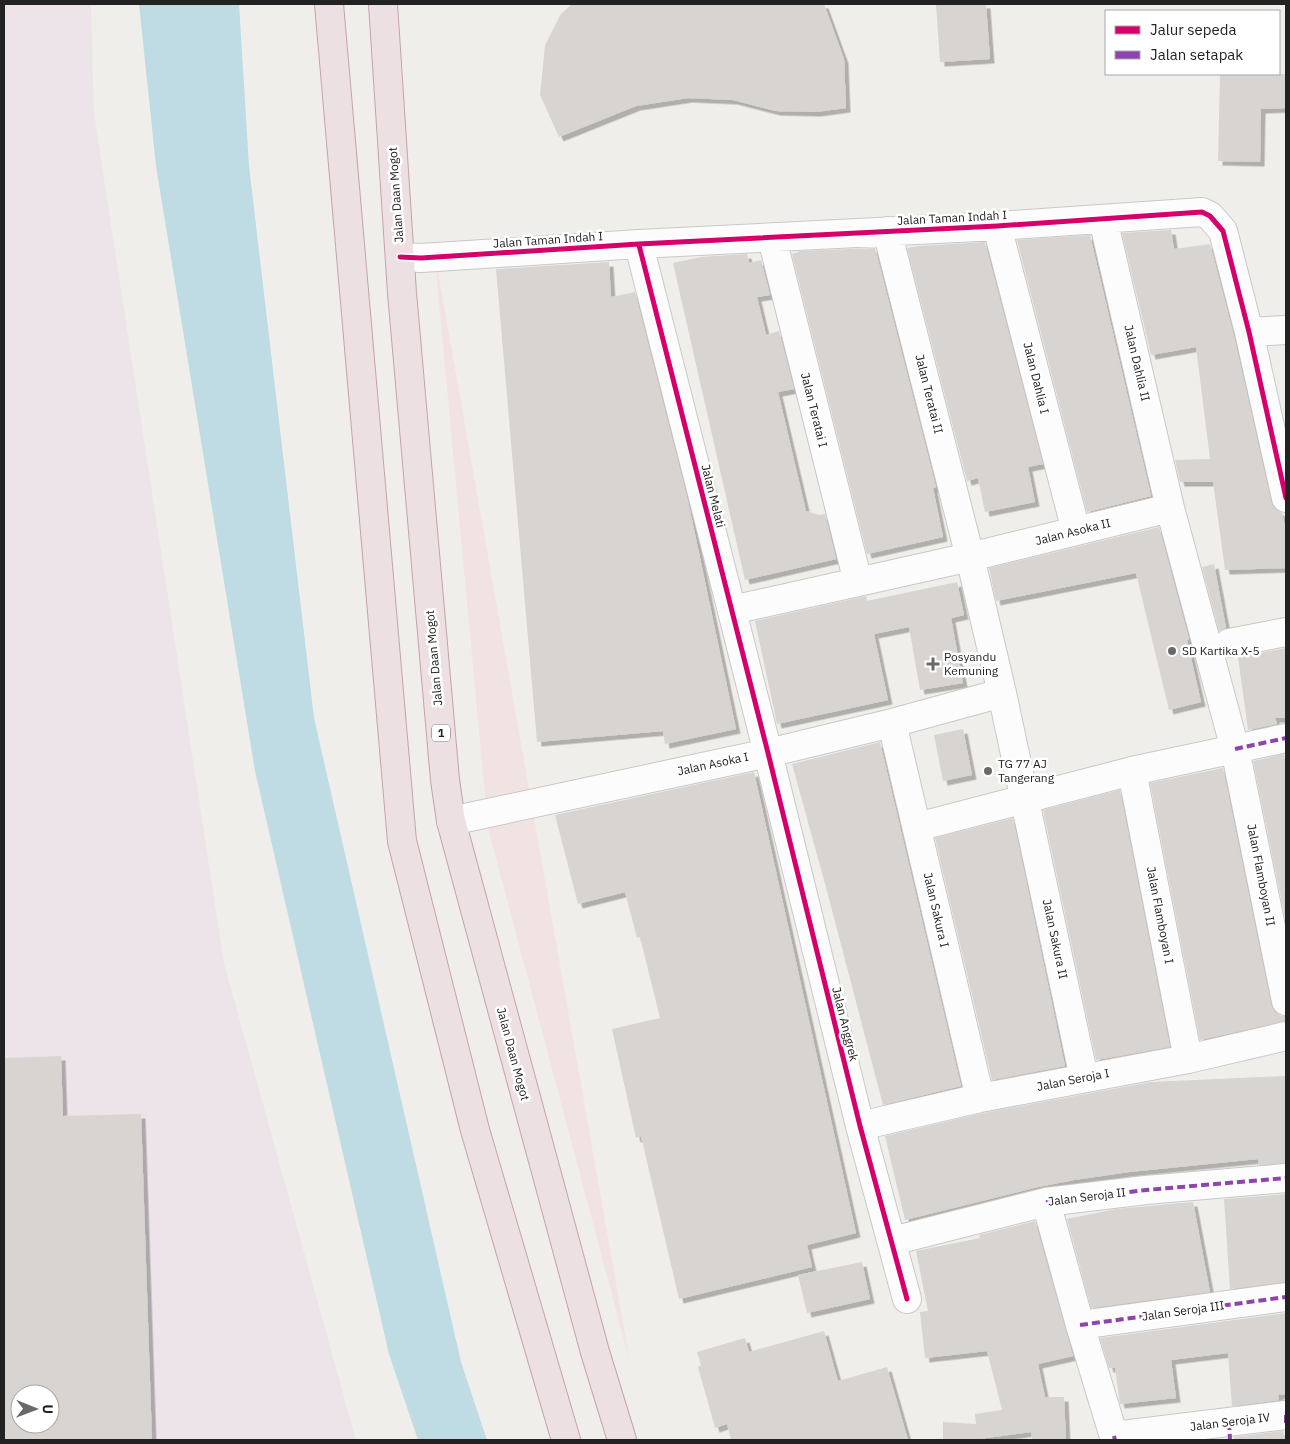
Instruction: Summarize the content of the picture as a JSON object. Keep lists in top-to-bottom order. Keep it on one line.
{"streets":{"highway":["Jalan Daan Mogot","1"],"street":["Jalan Taman Indah I","Jalan Dahlia II","Jalan Dahlia I","Jalan Teratai II","Jalan Teratai I","Jalan Melati","Jalan Asoka II","Jalan Asoka I","Jalan Flamboyan II","Jalan Sakura I","Jalan Flamboyan I","Jalan Sakura II","Jalan Anggrek","Jalan Seroja I","Jalan Seroja II","Jalan Seroja III","Jalan Seroja IV"]},"crossings":[["Jalan Daan Mogot","Jalan Taman Indah I"],["Jalan Daan Mogot","Jalan Asoka I"],["Jalan Taman Indah I","Jalan Dahlia II"],["Jalan Taman Indah I","Jalan Dahlia I"],["Jalan Taman Indah I","Jalan Teratai II"],["Jalan Taman Indah I","Jalan Teratai I"],["Jalan Taman Indah I","Jalan Melati"],["Jalan Dahlia II","Jalan Asoka II"],["Jalan Dahlia I","Jalan Asoka II"],["Jalan Teratai II","Jalan Asoka II"],["Jalan Teratai I","Jalan Asoka II"],["Jalan Melati","Jalan Asoka II"],["Jalan Melati","Jalan Asoka I"],["Jalan Melati","Jalan Anggrek"],["Jalan Asoka I","Jalan Sakura I"],["Jalan Asoka I","Jalan Anggrek"],["Jalan Sakura I","Jalan Seroja I"],["Jalan Flamboyan I","Jalan Seroja I"],["Jalan Sakura II","Jalan Seroja I"],["Jalan Anggrek","Jalan Seroja I"],["Jalan Anggrek","Jalan Seroja II"]],"places":{"other":["SD Kartika X-5","TG 77 AJ Tangerang"],"health":["Posyandu Kemuning"]},"legend":["Jalur sepeda","Jalan setapak"],"north":"right"}
